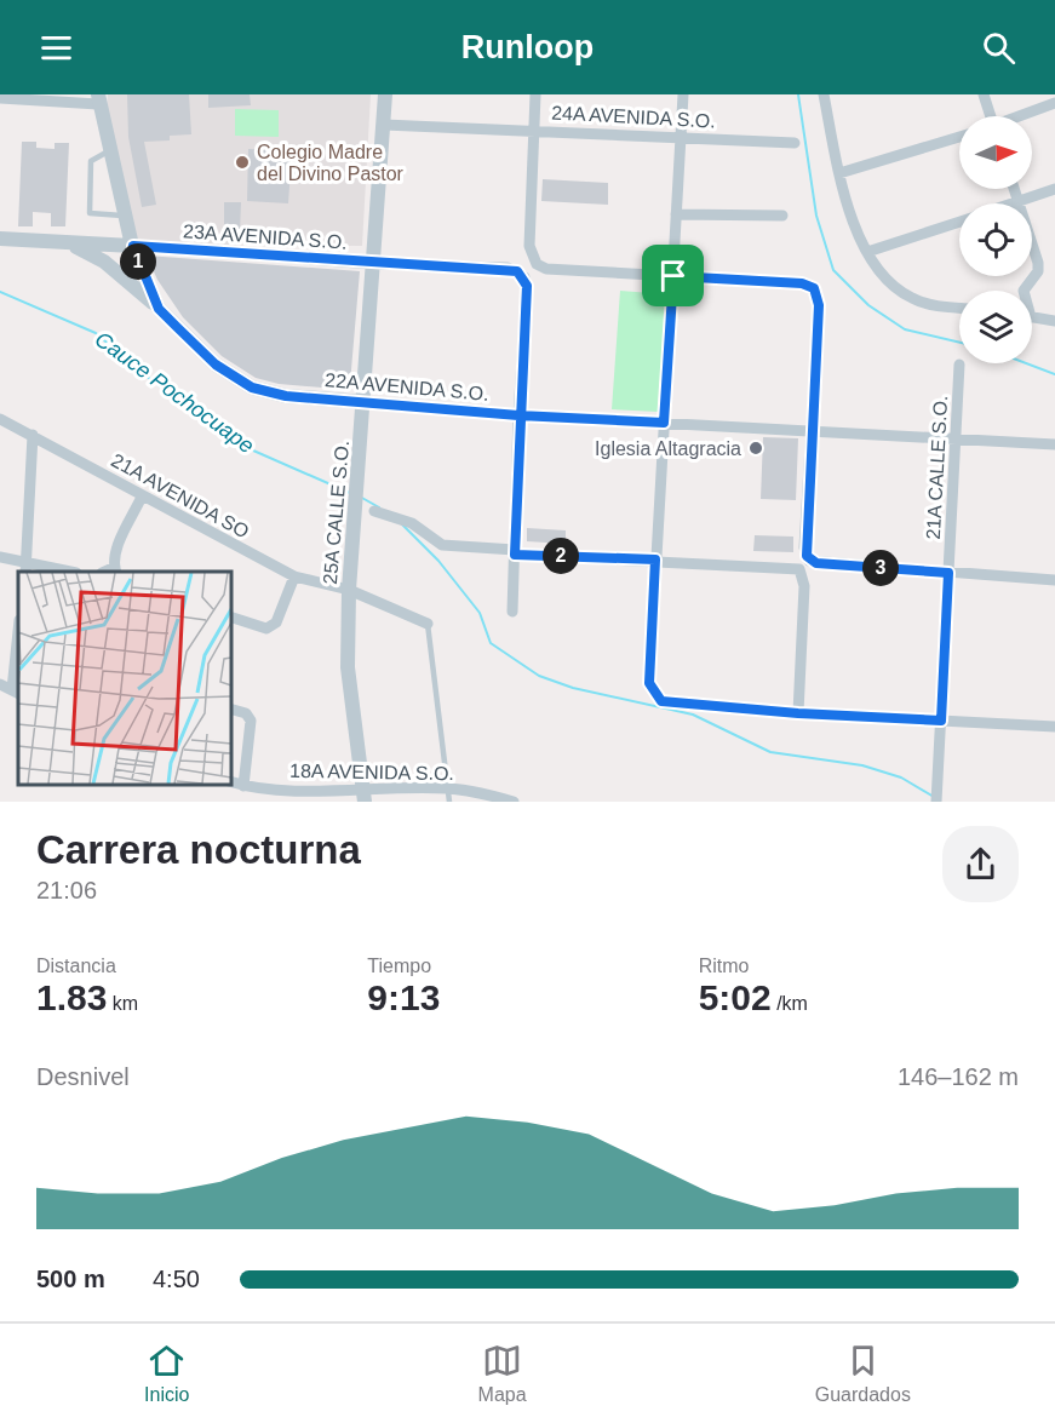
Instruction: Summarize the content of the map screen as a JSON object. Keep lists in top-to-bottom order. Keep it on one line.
{"streets":{"street":["24A AVENIDA S.O.","23A AVENIDA S.O.","22A AVENIDA S.O.","21A CALLE S.O.","21A AVENIDA SO","25A CALLE S.O.","18A AVENIDA S.O."]},"crossings":[["24A AVENIDA S.O.","25A CALLE S.O."],["23A AVENIDA S.O.","22A AVENIDA S.O."],["23A AVENIDA S.O.","25A CALLE S.O."],["22A AVENIDA S.O.","21A CALLE S.O."],["22A AVENIDA S.O.","25A CALLE S.O."],["21A AVENIDA SO","25A CALLE S.O."],["25A CALLE S.O.","18A AVENIDA S.O."]],"water":["Cauce Pochocuape"],"places":["Colegio Madre del Divino Pastor","Iglesia Altagracia"],"north":"right","page":{"header":"Runloop","pins":["1","2","3"],"heading":["Carrera nocturna","21:06"],"stats":[["Distancia","1.83 km"],["Tiempo","9:13"],["Ritmo","5:02 /km"]],"chart":["Desnivel","146–162 m"],"list":[{"name":"500 m","note":"4:50"}],"tabs":["Inicio","Mapa","Guardados"]}}
